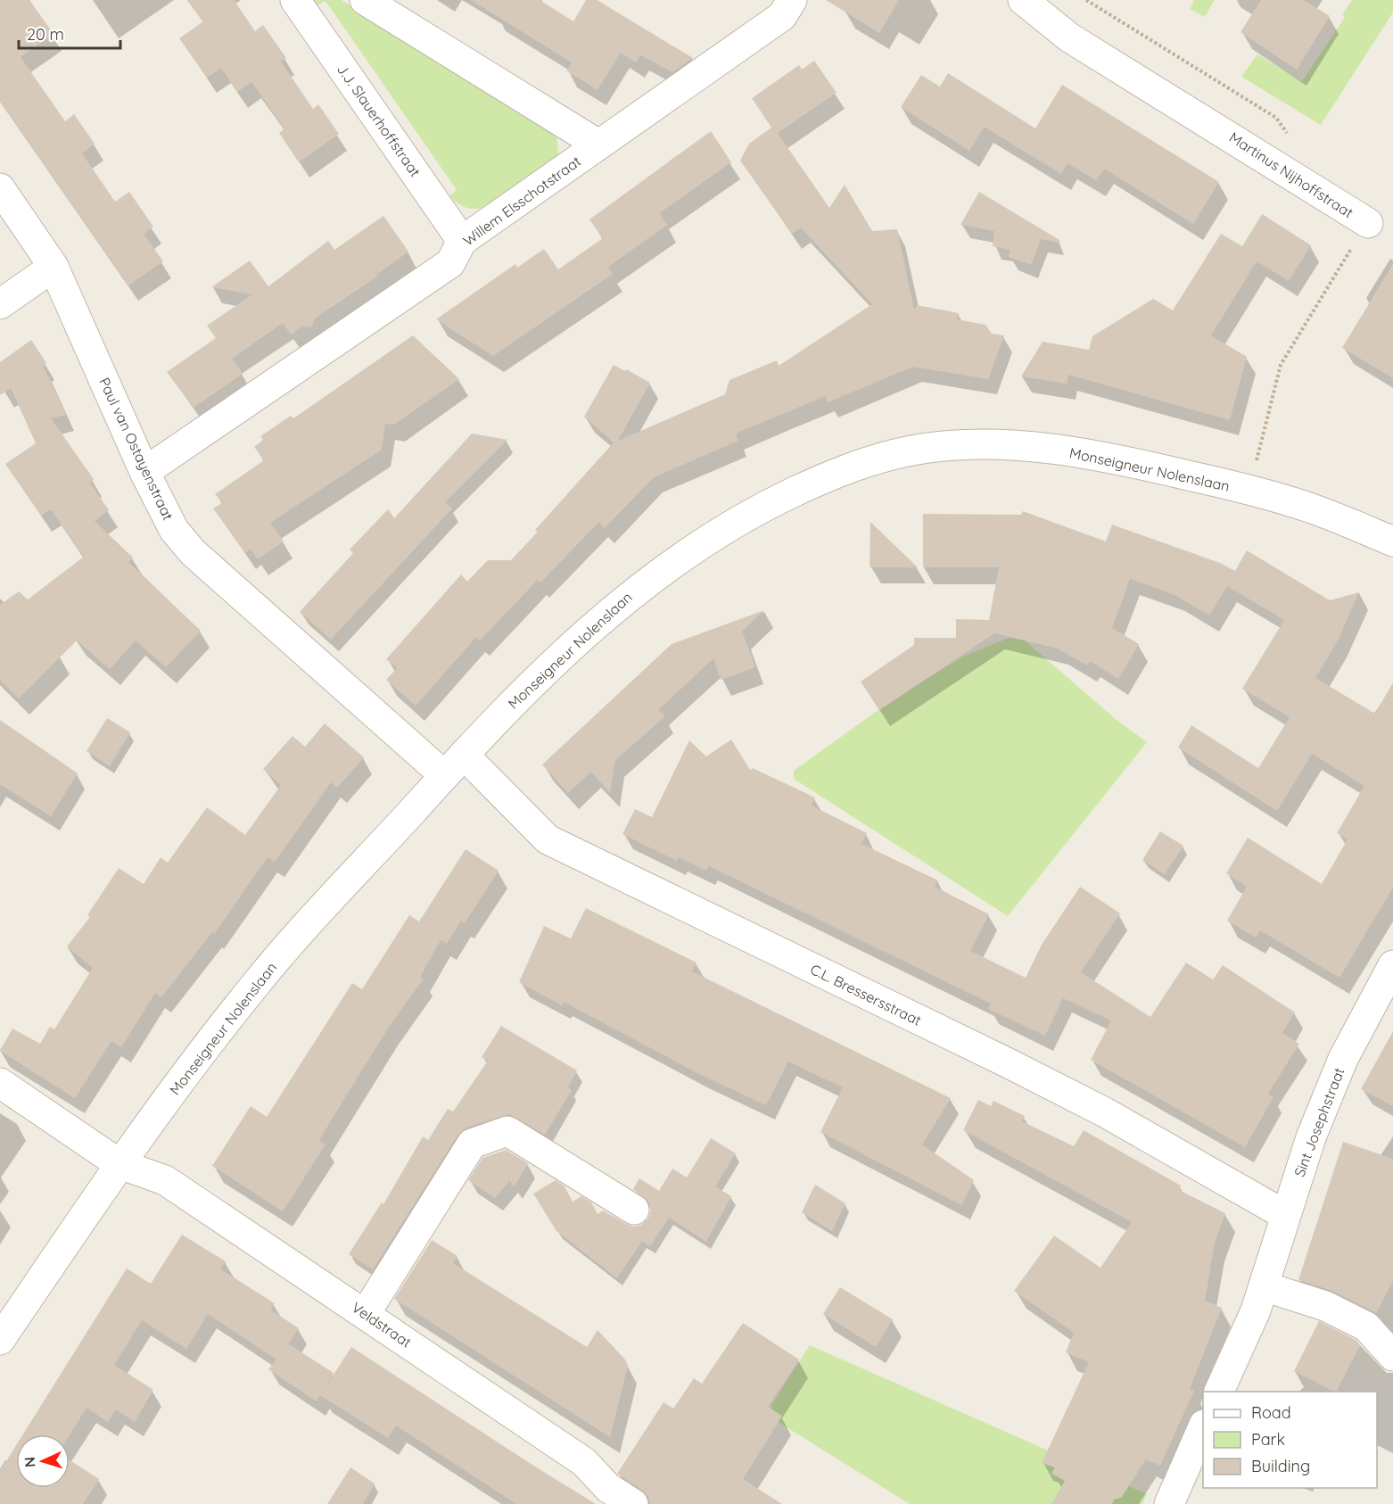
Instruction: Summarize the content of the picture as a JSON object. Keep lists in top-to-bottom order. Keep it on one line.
{"streets":{"street":["J.J. Slauerhoffstraat","Martinus Nijhoffstraat","Willem Elsschotstraat","Paul van Ostayenstraat","Monseigneur Nolenslaan","C.L. Bressersstraat","Sint Josephstraat","Veldstraat"]},"crossings":[["J.J. Slauerhoffstraat","Willem Elsschotstraat"],["Martinus Nijhoffstraat","Monseigneur Nolenslaan"],["Willem Elsschotstraat","Paul van Ostayenstraat"],["Paul van Ostayenstraat","Monseigneur Nolenslaan"],["Monseigneur Nolenslaan","C.L. Bressersstraat"],["Monseigneur Nolenslaan","Veldstraat"],["C.L. Bressersstraat","Sint Josephstraat"]],"legend":["Road","Park","Building"],"scale_bar":"20 m","north":"left"}
